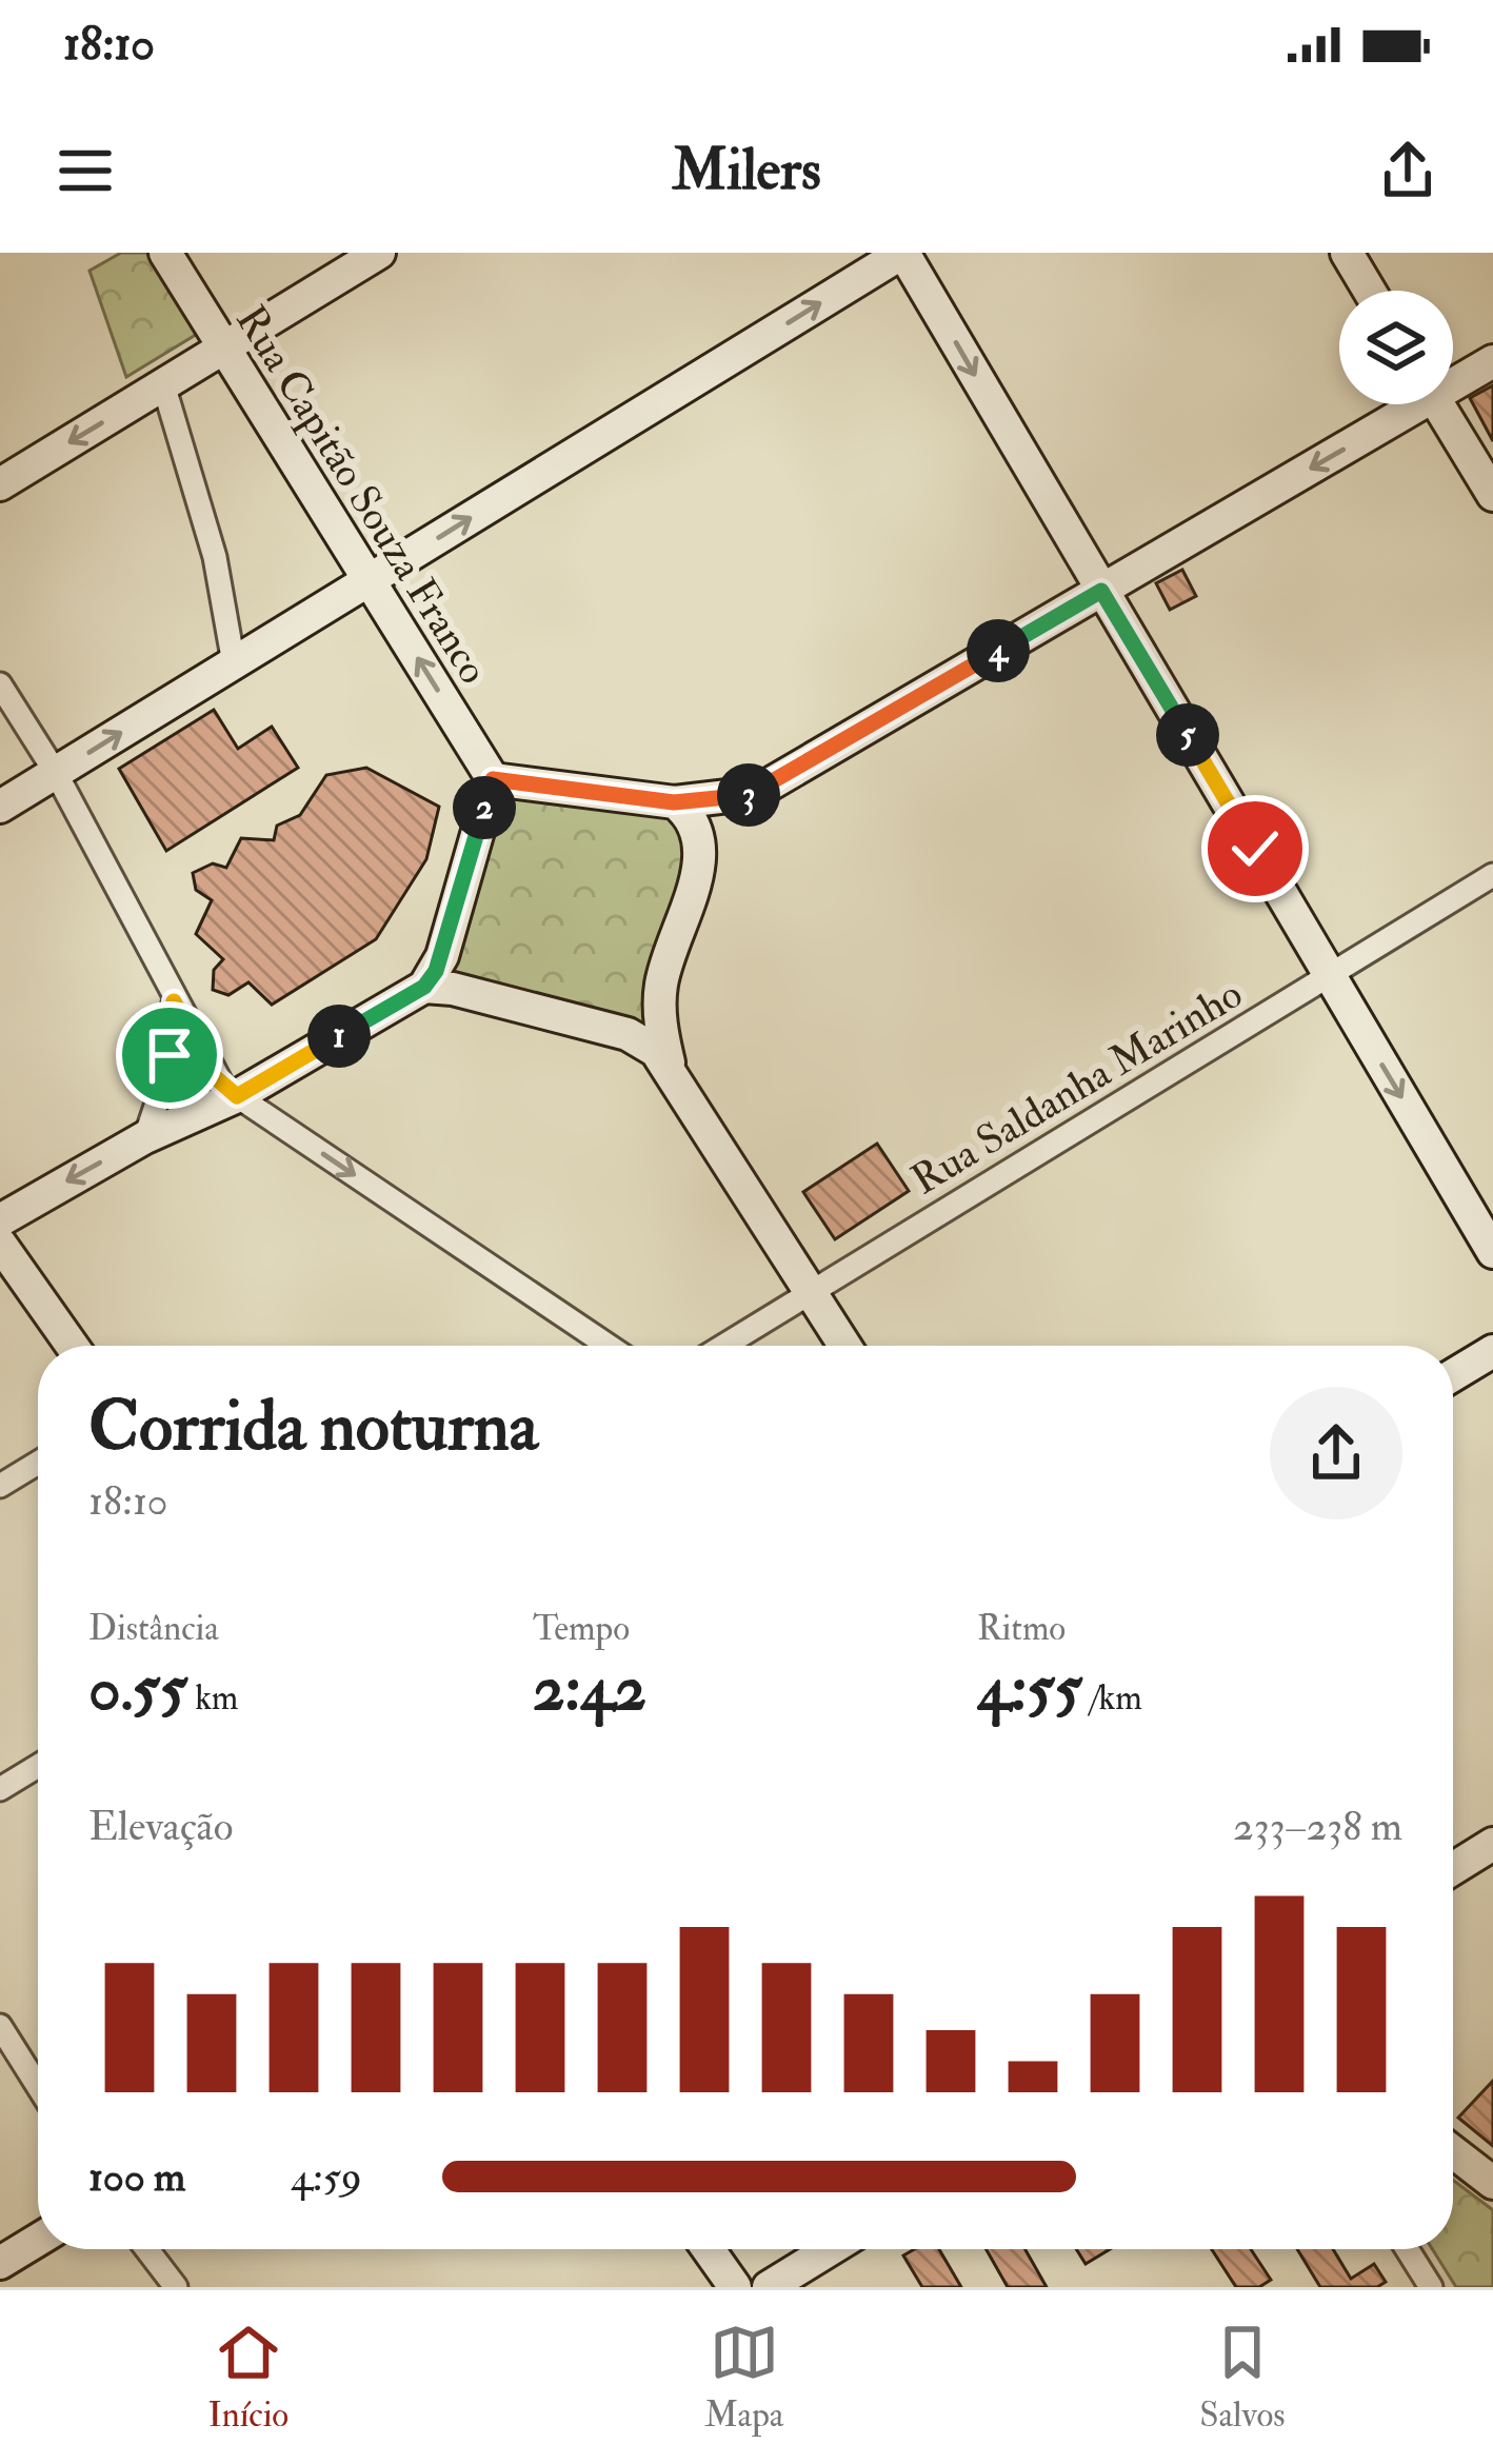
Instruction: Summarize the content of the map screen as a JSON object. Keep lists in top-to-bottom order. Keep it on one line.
{"streets":{"street":["Rua Capitão Souza Franco","Rua Saldanha Marinho"]},"one_way":["Rua Capitão Souza Franco"],"page":{"status":"18:10","header":"Milers","pins":["4","5","3","2","1"],"heading":["Corrida noturna","18:10"],"stats":[["Distância","0.55 km"],["Tempo","2:42"],["Ritmo","4:55 /km"]],"chart":["Elevação","233–238 m"],"list":[{"name":"100 m","note":"4:59"}],"tabs":["Início","Mapa","Salvos"]}}
